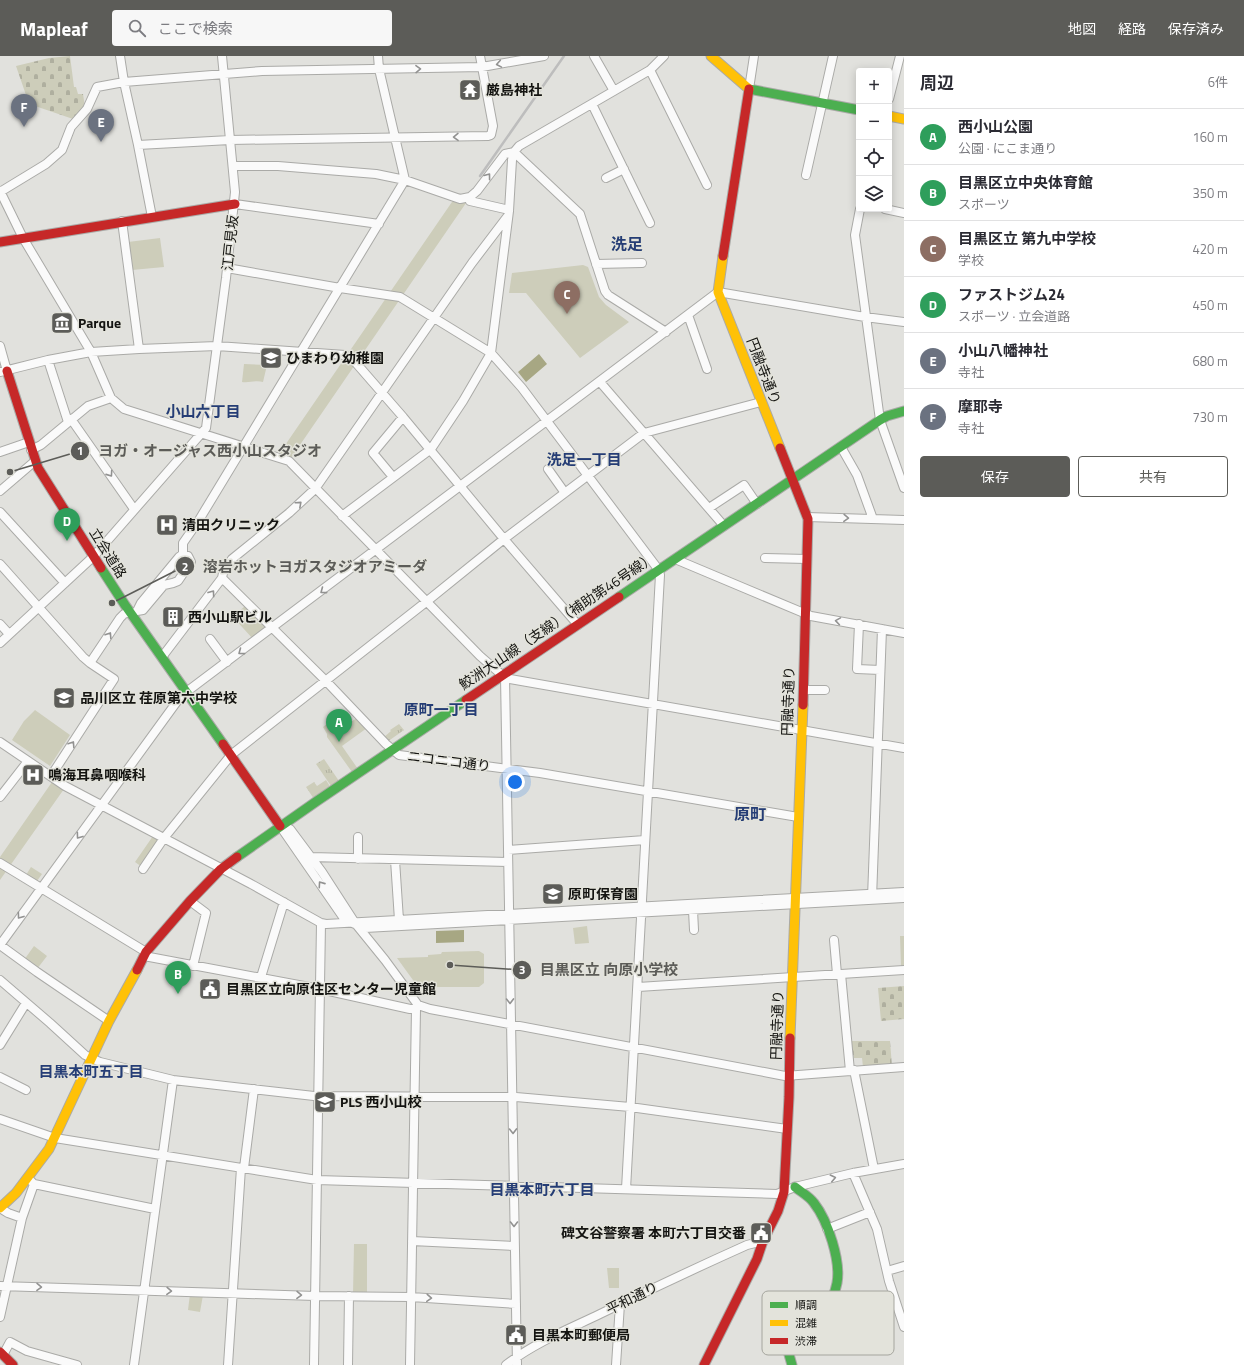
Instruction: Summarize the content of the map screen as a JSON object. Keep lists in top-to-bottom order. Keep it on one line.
{"streets":{"street":["江戸見坂","円融寺通り","立会道路","鮫洲大山線（支線）（補助第46号線）","ニコニコ通り","平和通り"]},"crossings":[["円融寺通り","鮫洲大山線（支線）（補助第46号線）"],["円融寺通り","ニコニコ通り"],["円融寺通り","平和通り"],["立会道路","鮫洲大山線（支線）（補助第46号線）"],["鮫洲大山線（支線）（補助第46号線）","ニコニコ通り"]],"districts":["洗足","小山六丁目","洗足一丁目","原町一丁目","原町","目黒本町五丁目","目黒本町六丁目"],"places":{"temple":["厳島神社"],"museum":["Parque"],"school or university":["ひまわり幼稚園","品川区立 荏原第六中学校","原町保育園","PLS 西小山校"],"other":["ヨガ・オージャス西小山スタジオ","溶岩ホットヨガスタジオアミーダ","目黒区立 向原小学校"],"hospital":["清田クリニック","鳴海耳鼻咽喉科"],"building":["西小山駅ビル"],"public building":["目黒区立向原住区センター児童館","碑文谷警察署 本町六丁目交番","目黒本町郵便局"]},"legend":["順調","混雑","渋滞"],"page":{"header":"Mapleaf","search":"ここで検索","nav":["地図","経路","保存済み"],"heading":["周辺","6件"],"map_buttons":["+","−"],"pins":["F","E","C","D","A","B"],"list":[{"mark":"A","name":"西小山公園","note":"公園 · にこま通り","value":"160 m"},{"mark":"B","name":"目黒区立中央体育館","note":"スポーツ","value":"350 m"},{"mark":"C","name":"目黒区立 第九中学校","note":"学校","value":"420 m"},{"mark":"D","name":"ファストジム24","note":"スポーツ · 立会道路","value":"450 m"},{"mark":"E","name":"小山八幡神社","note":"寺社","value":"680 m"},{"mark":"F","name":"摩耶寺","note":"寺社","value":"730 m"}],"buttons":["保存","共有"]}}
